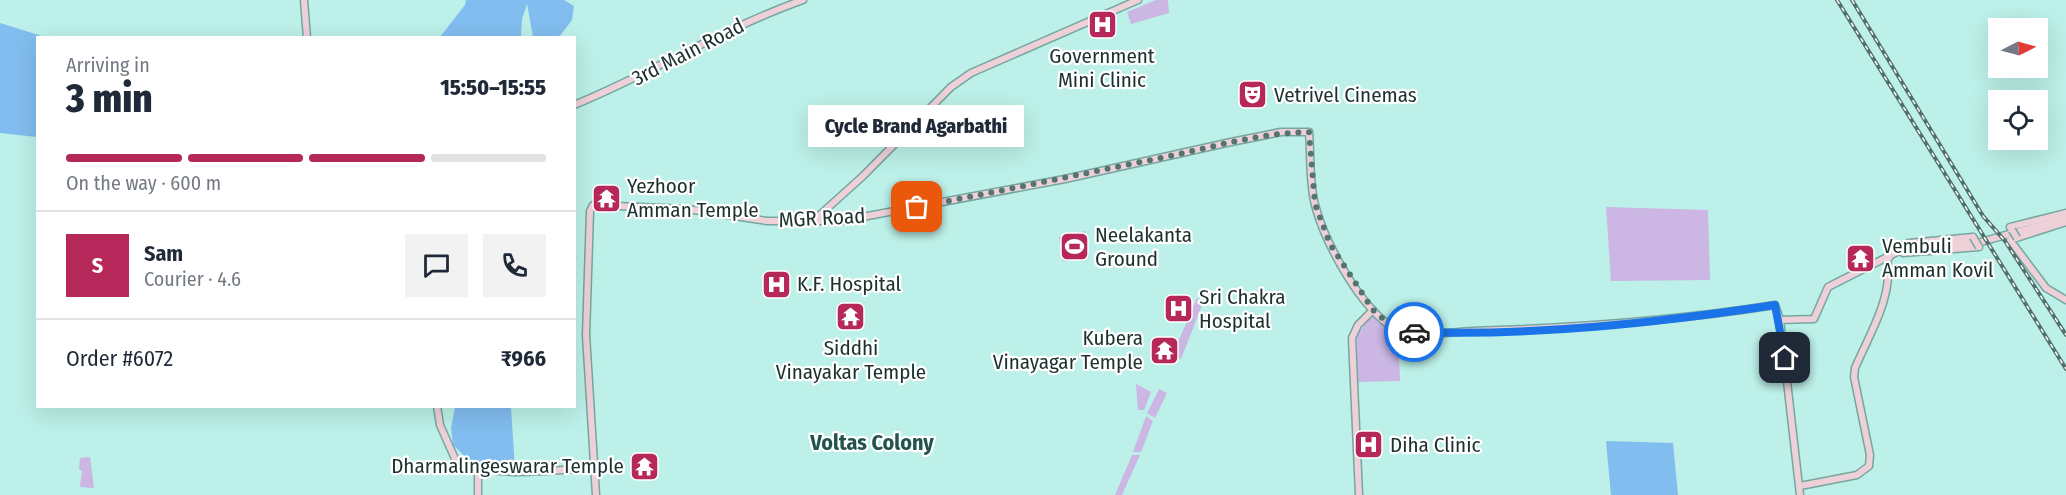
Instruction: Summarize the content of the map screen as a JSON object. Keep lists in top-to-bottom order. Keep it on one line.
{"streets":{"street":["3rd Main Road","MGR Road"]},"districts":["Voltas Colony"],"places":{"hospital":["Government Mini Clinic","K.F. Hospital","Sri Chakra Hospital","Diha Clinic"],"theatre":["Vetrivel Cinemas"],"temple":["Yezhoor Amman Temple","Vembuli Amman Kovil","Siddhi Vinayakar Temple","Kubera Vinayagar Temple","Dharmalingeswarar Temple"],"other":["Cycle Brand Agarbathi"],"sports":["Neelakanta Ground"]},"north":"right","page":{"heading":["3 min","Arriving in","15:50–15:55"],"panel":["Sam","Courier · 4.6","Order #6072","₹966"],"bubble":"Cycle Brand Agarbathi","bar":"On the way · 600 m","round":"S"}}
